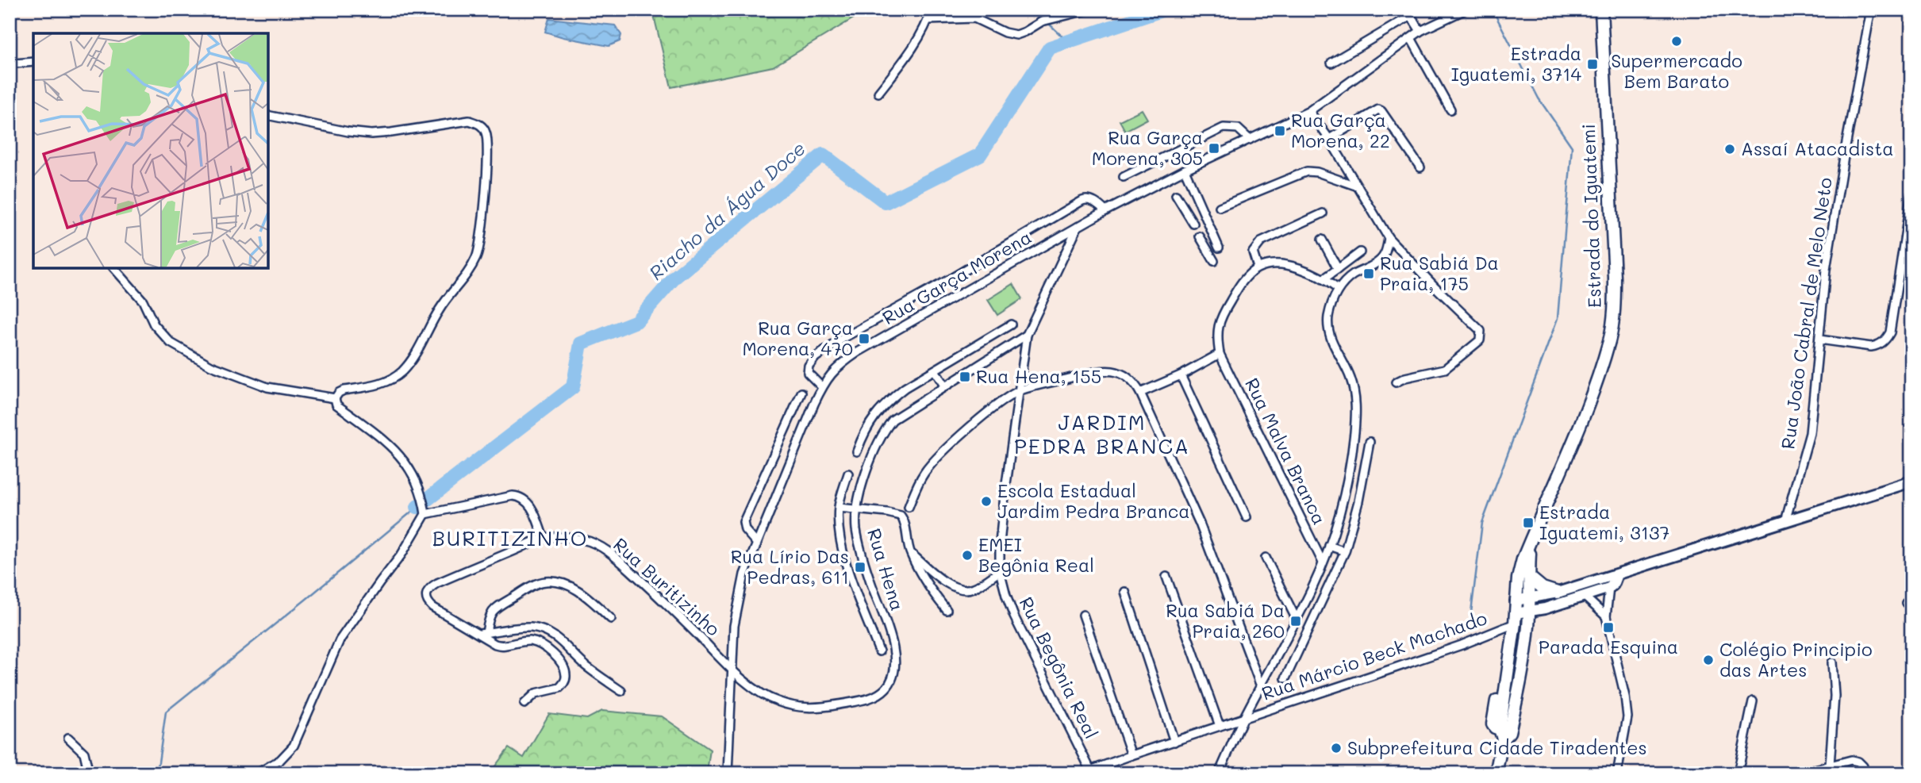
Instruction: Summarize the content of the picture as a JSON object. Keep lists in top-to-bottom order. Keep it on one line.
{"streets":{"main road":["Estrada do Iguatemi","Rua Márcio Beck Machado"],"street":["Rua Garça Morena","Rua João Cabral de Melo Neto","Rua Malva Branca","Rua Hena","Rua Buritizinho","Rua Begônia Real"]},"crossings":[["Estrada do Iguatemi","Rua Márcio Beck Machado"],["Rua Garça Morena","Rua Hena"],["Rua Garça Morena","Rua Buritizinho"],["Rua Garça Morena","Rua Begônia Real"],["Rua Hena","Rua Buritizinho"],["Rua Hena","Rua Begônia Real"],["Rua Márcio Beck Machado","Rua Begônia Real"]],"districts":["JARDIM PEDRA BRANCA","BURITIZINHO"],"water":["Riacho da Água Doce"],"places":{"other":["Supermercado Bem Barato","Assaí Atacadista","Escola Estadual Jardim Pedra Branca","EMEI Begônia Real","Colégio Principio das Artes","Subprefeitura Cidade Tiradentes"],"transit":["Estrada Iguatemi, 3714","Rua Garça Morena, 22","Rua Garça Morena, 305","Rua Sabiá Da Praia, 175","Rua Garça Morena, 470","Rua Hena, 155","Estrada Iguatemi, 3137","Rua Lírio Das Pedras, 611","Rua Sabiá Da Praia, 260","Parada Esquina"]}}
